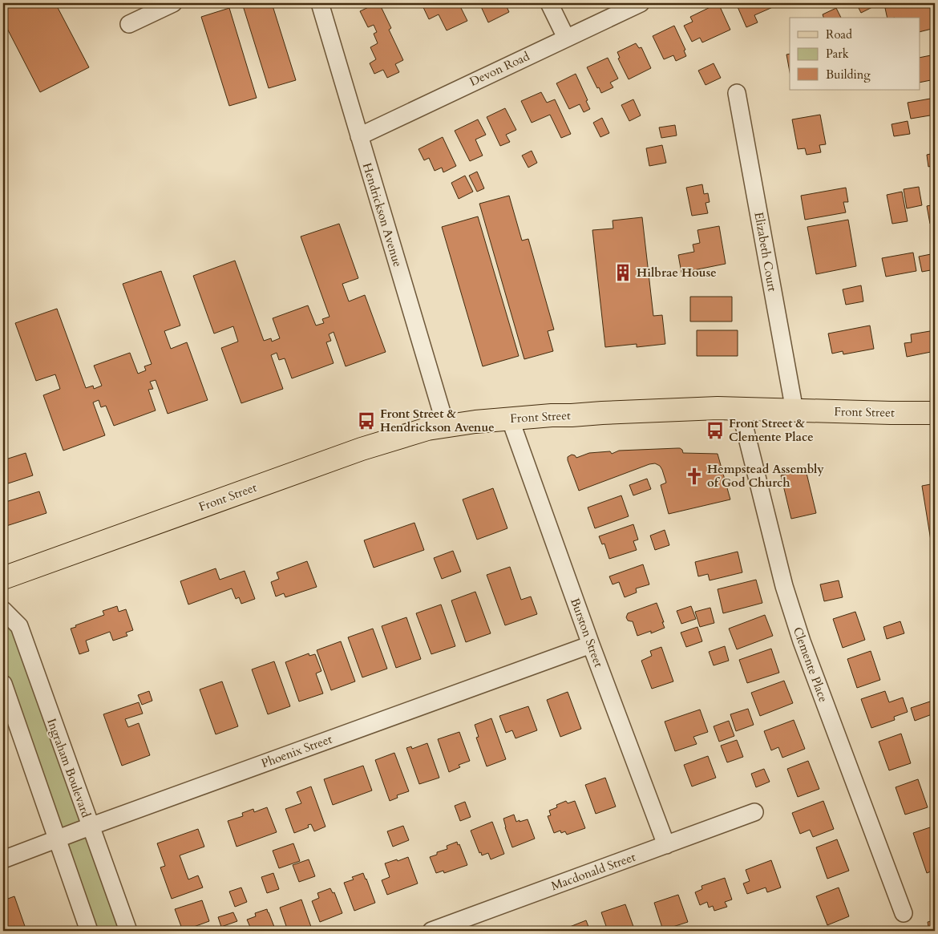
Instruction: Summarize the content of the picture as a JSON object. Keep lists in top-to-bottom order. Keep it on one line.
{"streets":{"main road":["Front Street"],"street":["Devon Road","Hendrickson Avenue","Elizabeth Court","Burston Street","Clemente Place","Phoenix Street","Ingraham Boulevard","Macdonald Street"]},"crossings":[["Devon Road","Hendrickson Avenue"],["Hendrickson Avenue","Front Street"],["Elizabeth Court","Front Street"],["Front Street","Burston Street"],["Front Street","Clemente Place"],["Burston Street","Phoenix Street"],["Burston Street","Macdonald Street"],["Phoenix Street","Ingraham Boulevard"]],"places":{"building":["Hilbrae House"],"bus stop":["Front Street & Hendrickson Avenue","Front Street & Clemente Place"],"church":["Hempstead Assembly of God Church"]},"legend":["Road","Park","Building"]}
